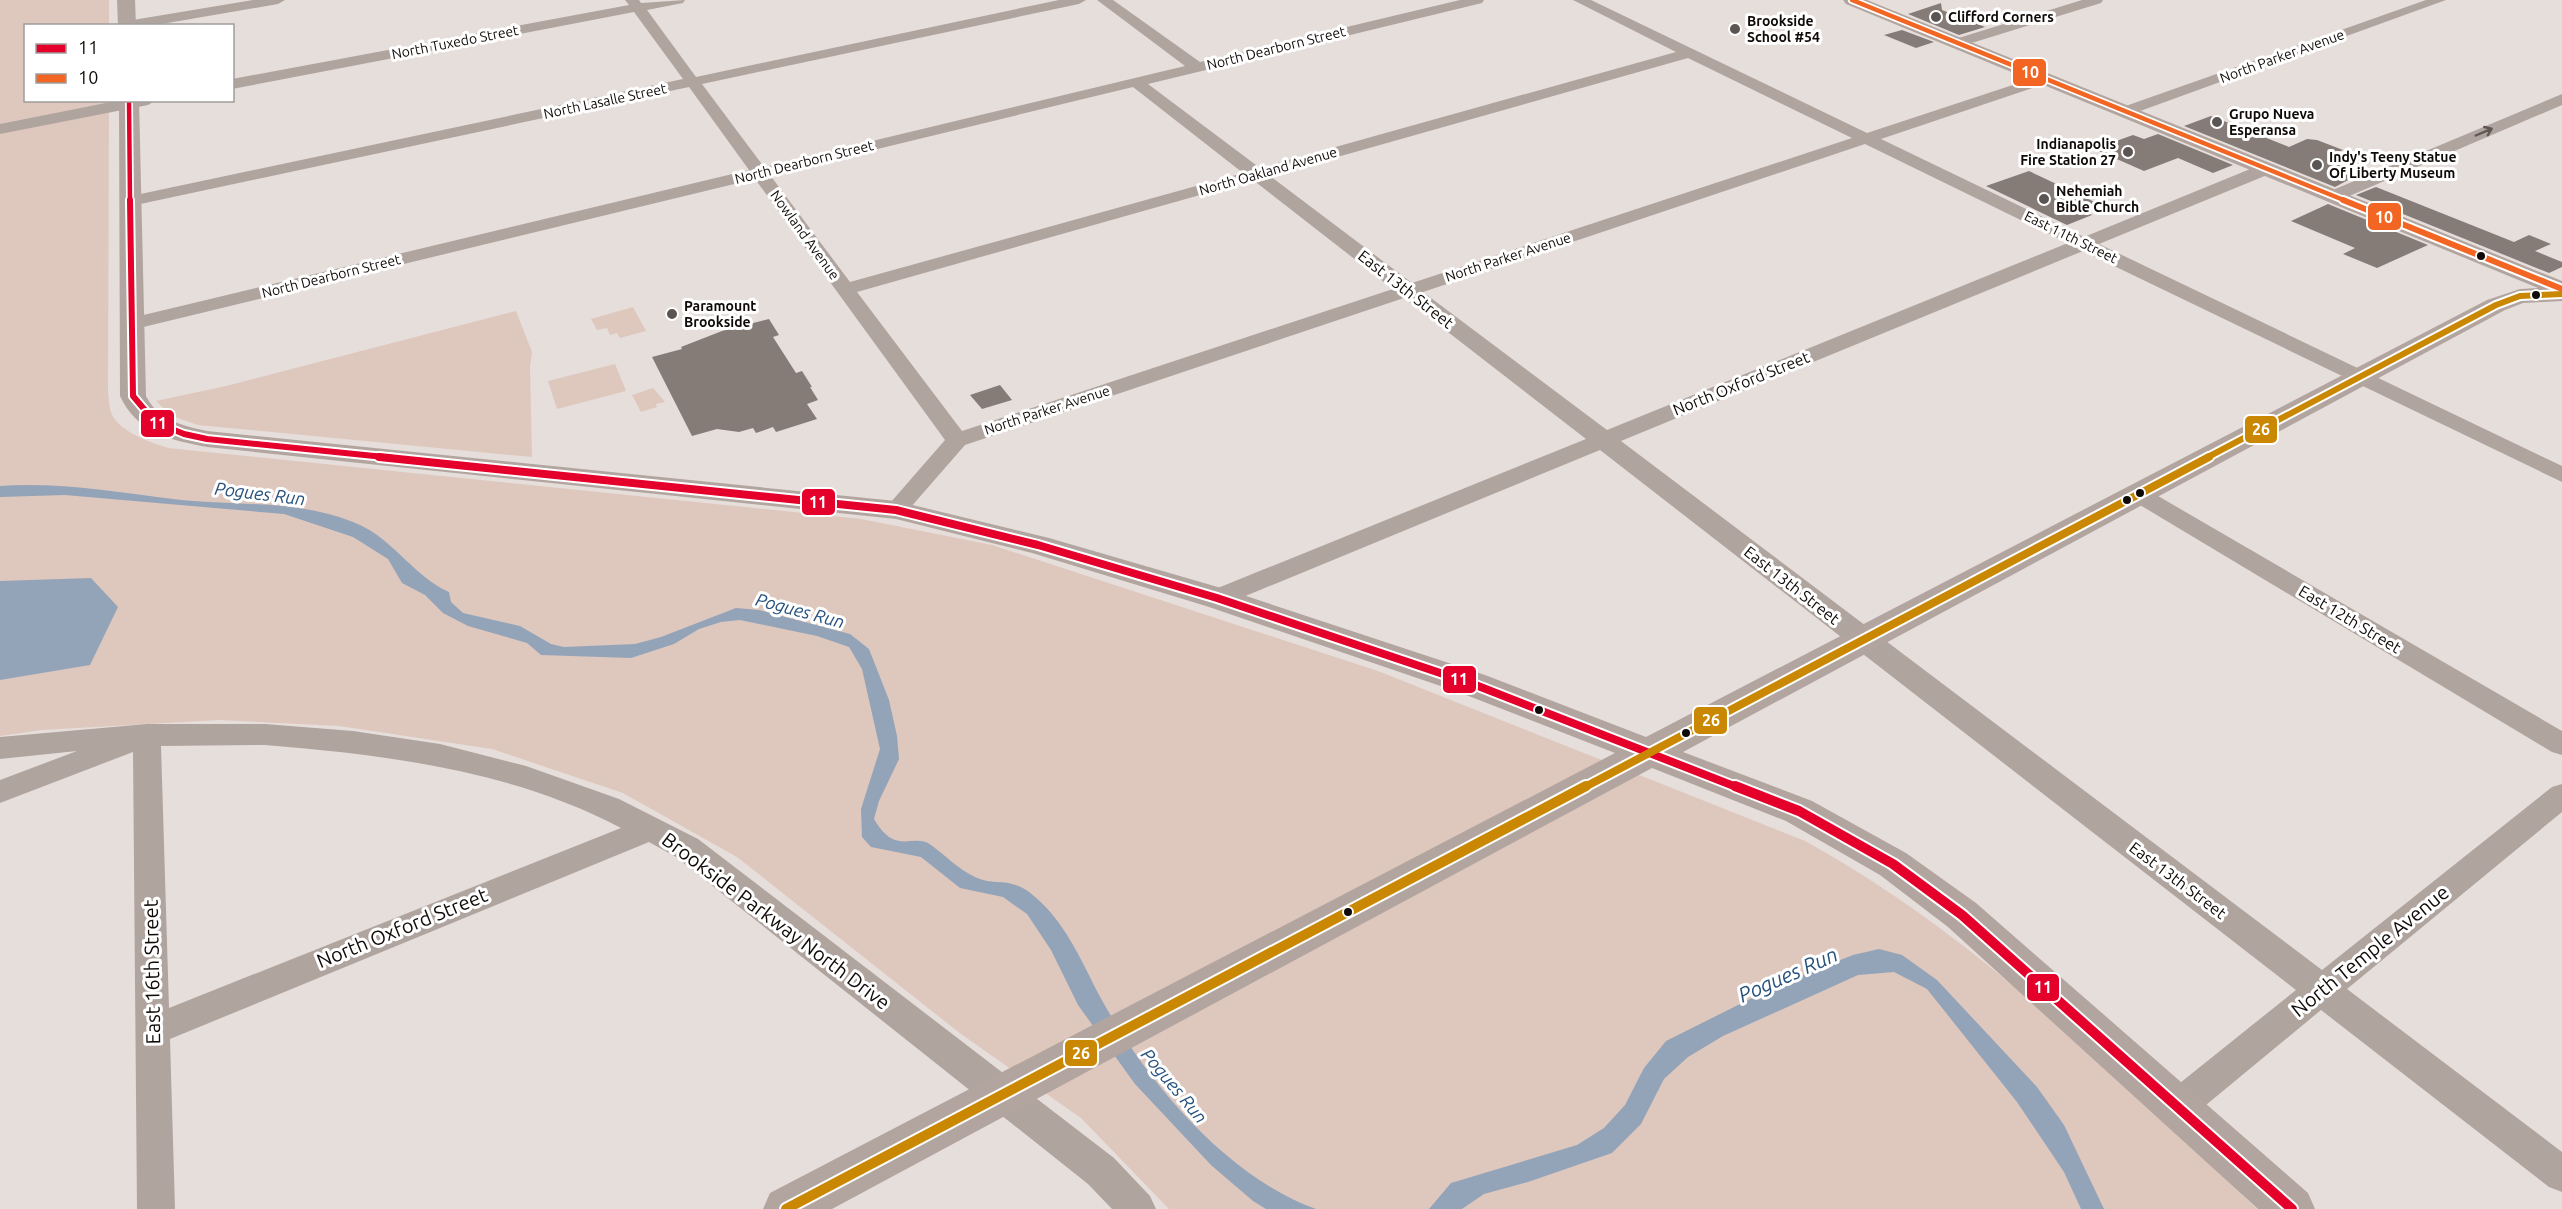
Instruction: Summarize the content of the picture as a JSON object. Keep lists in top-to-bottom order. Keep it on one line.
{"streets":{"street":["North Tuxedo Street","North Dearborn Street","North Parker Avenue","North Lasalle Street","North Oakland Avenue","Nowland Avenue","East 11th Street","East 13th Street","North Oxford Street","East 12th Street","Brookside Parkway North Drive","North Temple Avenue","East 16th Street"]},"crossings":[["North Tuxedo Street","Nowland Avenue"],["North Dearborn Street","Nowland Avenue"],["North Dearborn Street","East 13th Street"],["North Parker Avenue","Nowland Avenue"],["North Parker Avenue","East 11th Street"],["North Parker Avenue","East 13th Street"],["North Lasalle Street","Nowland Avenue"],["North Oakland Avenue","Nowland Avenue"],["North Oakland Avenue","East 11th Street"],["North Oakland Avenue","East 13th Street"],["East 11th Street","North Oxford Street"],["East 13th Street","North Oxford Street"],["East 13th Street","North Temple Avenue"],["North Oxford Street","Brookside Parkway North Drive"],["North Oxford Street","East 16th Street"],["Brookside Parkway North Drive","East 16th Street"]],"water":["Pogues Run"],"places":["Clifford Corners","Brookside School #54","Grupo Nueva Esperansa","Indianapolis Fire Station 27","Indy's Teeny Statue Of Liberty Museum","Nehemiah Bible Church","Paramount Brookside"],"lines":["transit line 10","transit line 11","transit line 26"],"legend":["11","10"]}
